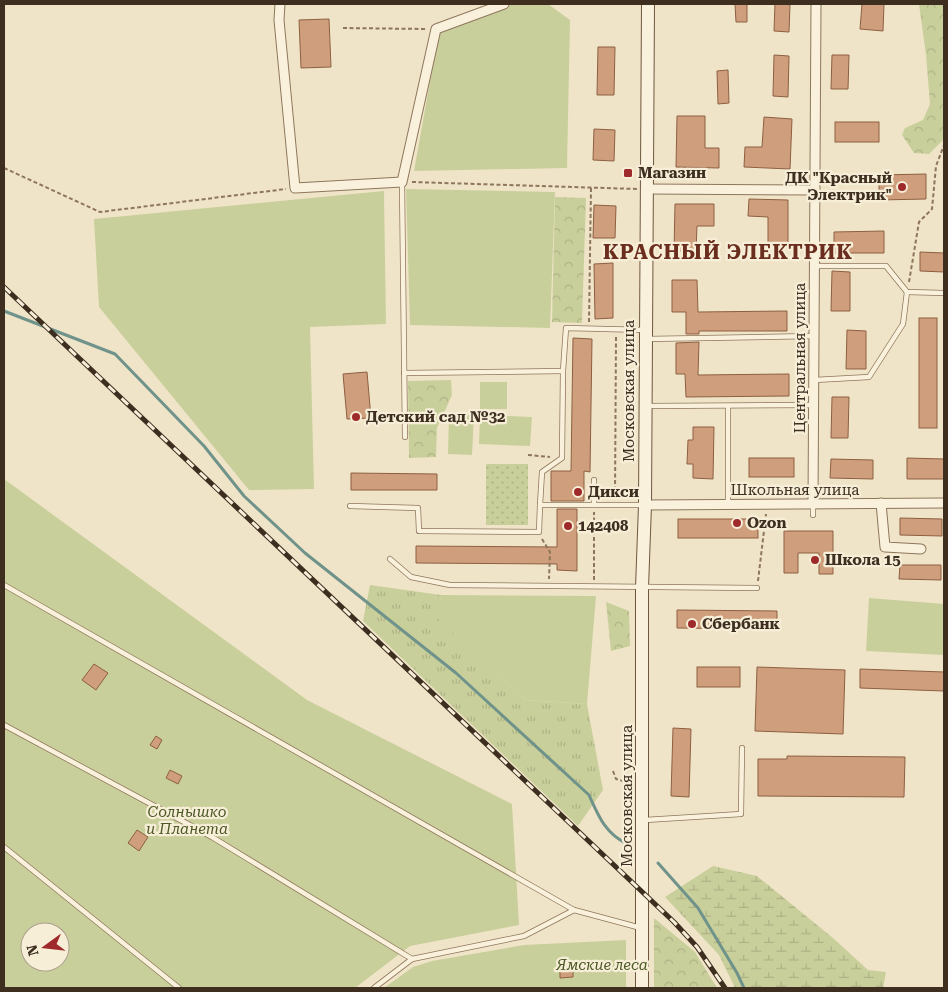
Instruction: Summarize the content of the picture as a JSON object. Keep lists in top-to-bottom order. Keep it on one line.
{"streets":{"street":["Центральная улица","Московская улица","Школьная улица"]},"crossings":[["Центральная улица","Школьная улица"],["Московская улица","Школьная улица"]],"districts":["КРАСНЫЙ ЭЛЕКТРИК"],"parks":["Солнышко и Планета","Ямские леса"],"places":{"transit":["Магазин"],"other":["ДК \"Красный Электрик\"","Детский сад №32","Дикси","Ozon","142408","Школа 15","Сбербанк"]},"north":"left"}
